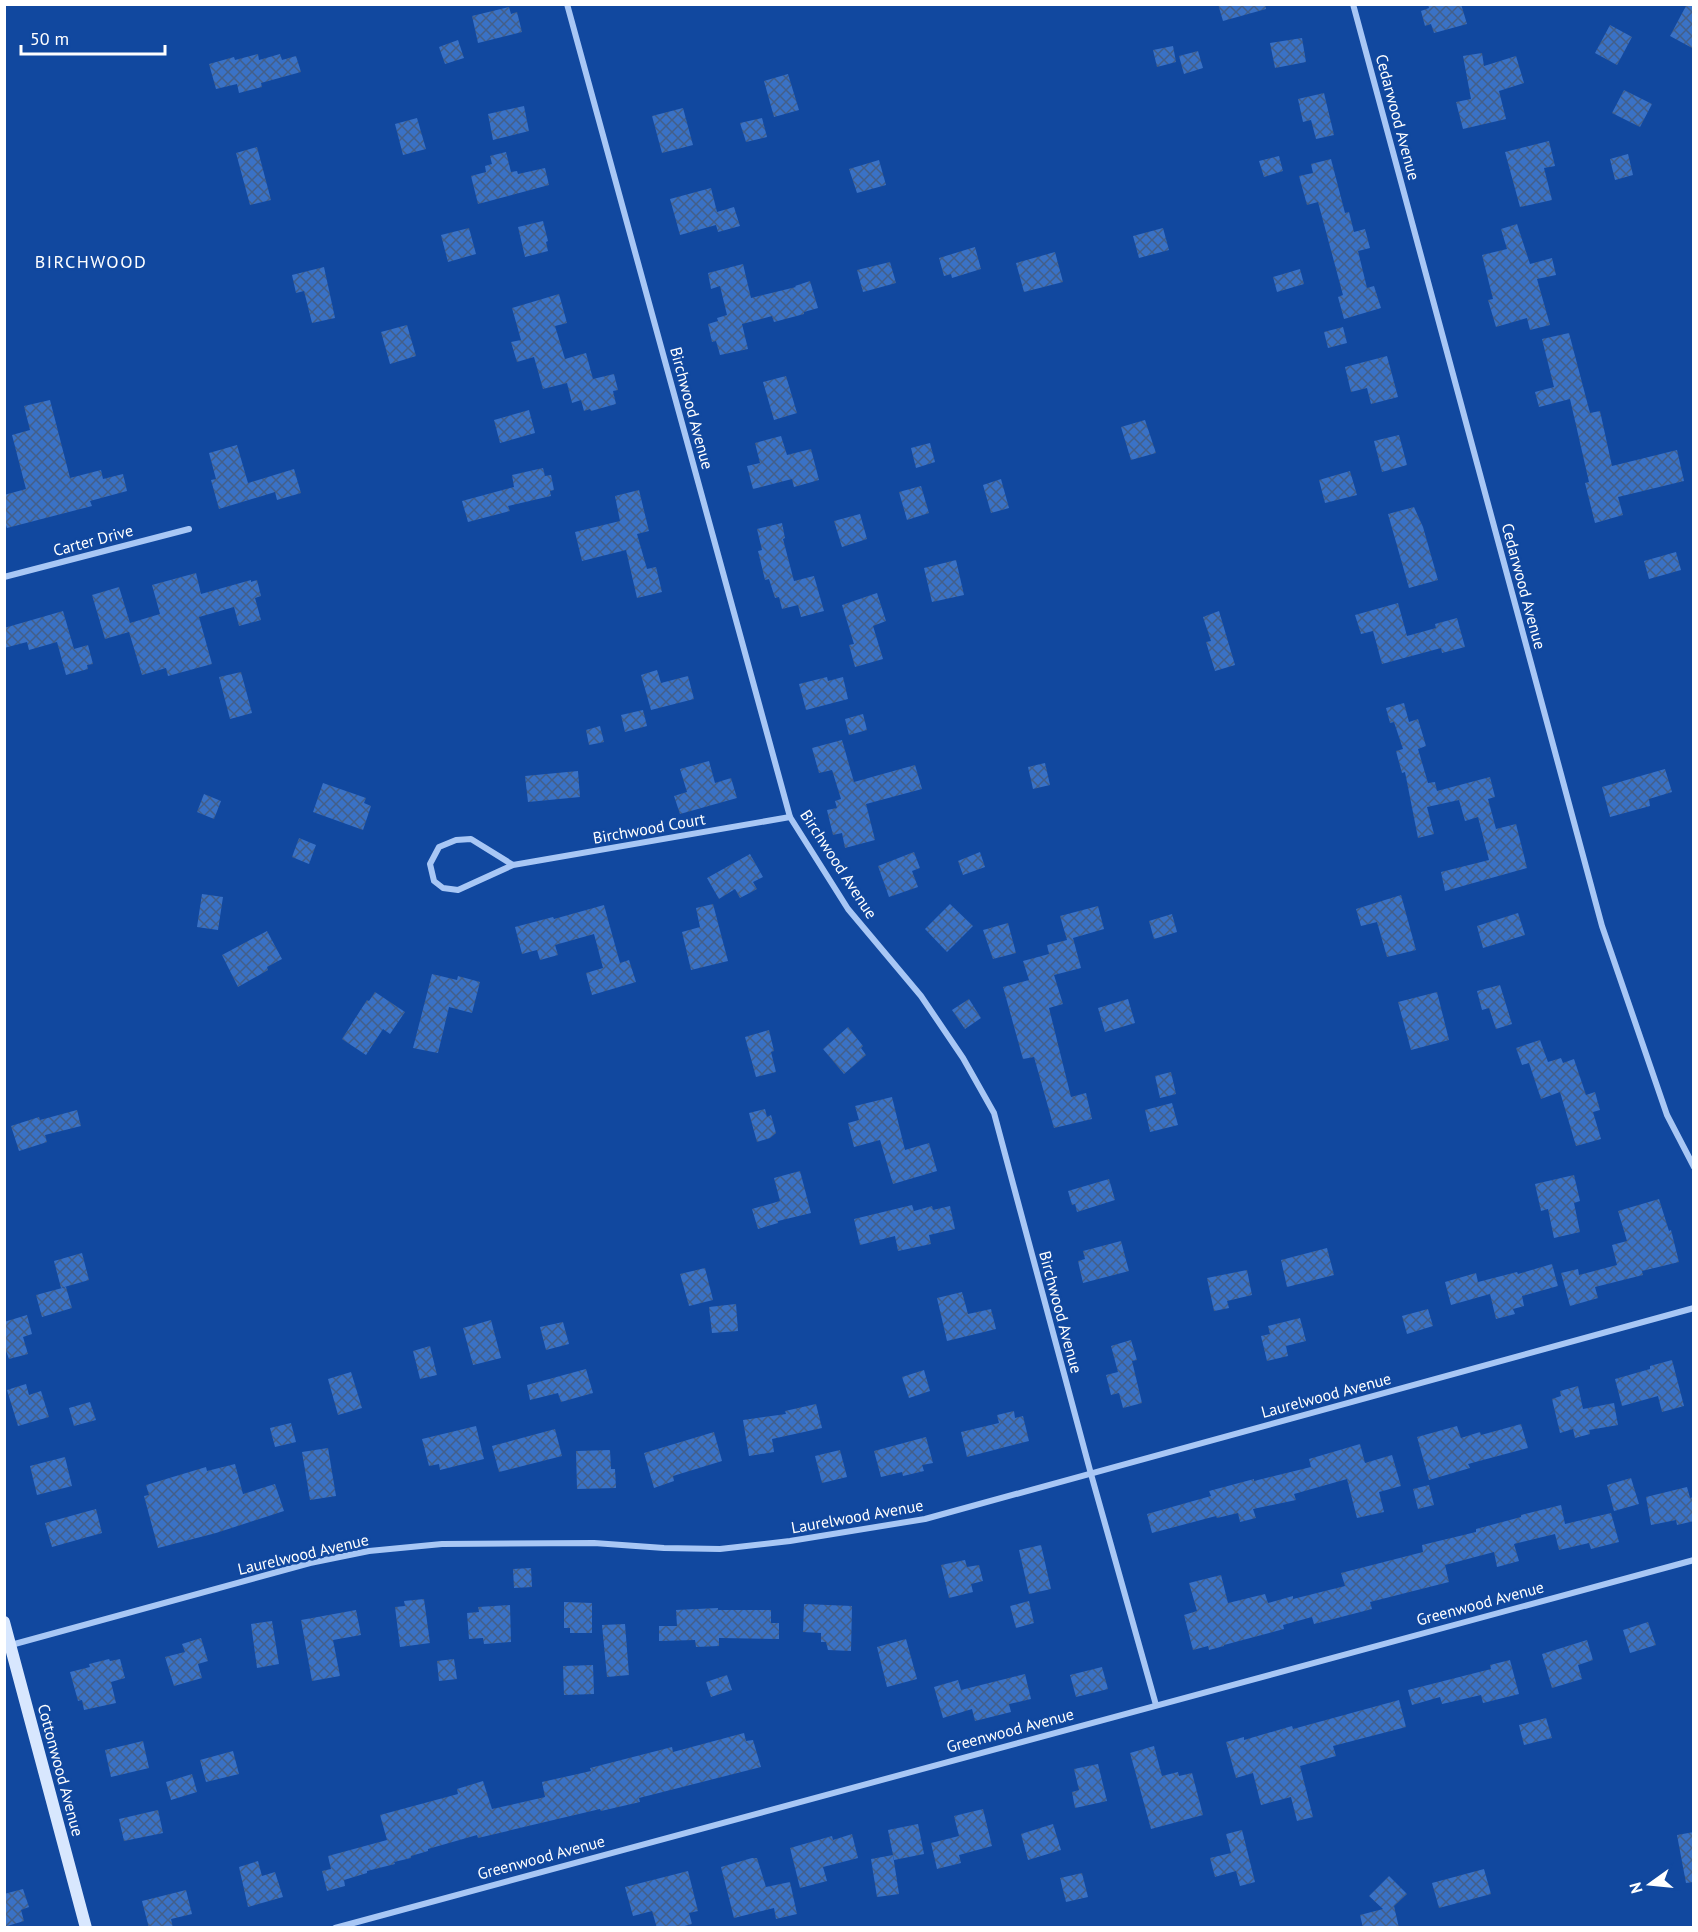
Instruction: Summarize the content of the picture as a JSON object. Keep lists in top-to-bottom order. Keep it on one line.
{"streets":{"street":["Cedarwood Avenue","Birchwood Avenue","Carter Drive","Birchwood Court","Laurelwood Avenue","Greenwood Avenue","Cottonwood Avenue"]},"crossings":[["Birchwood Avenue","Birchwood Court"],["Birchwood Avenue","Laurelwood Avenue"],["Birchwood Avenue","Greenwood Avenue"],["Laurelwood Avenue","Cottonwood Avenue"]],"districts":["BIRCHWOOD"],"scale_bar":"50 m","north":"left"}
